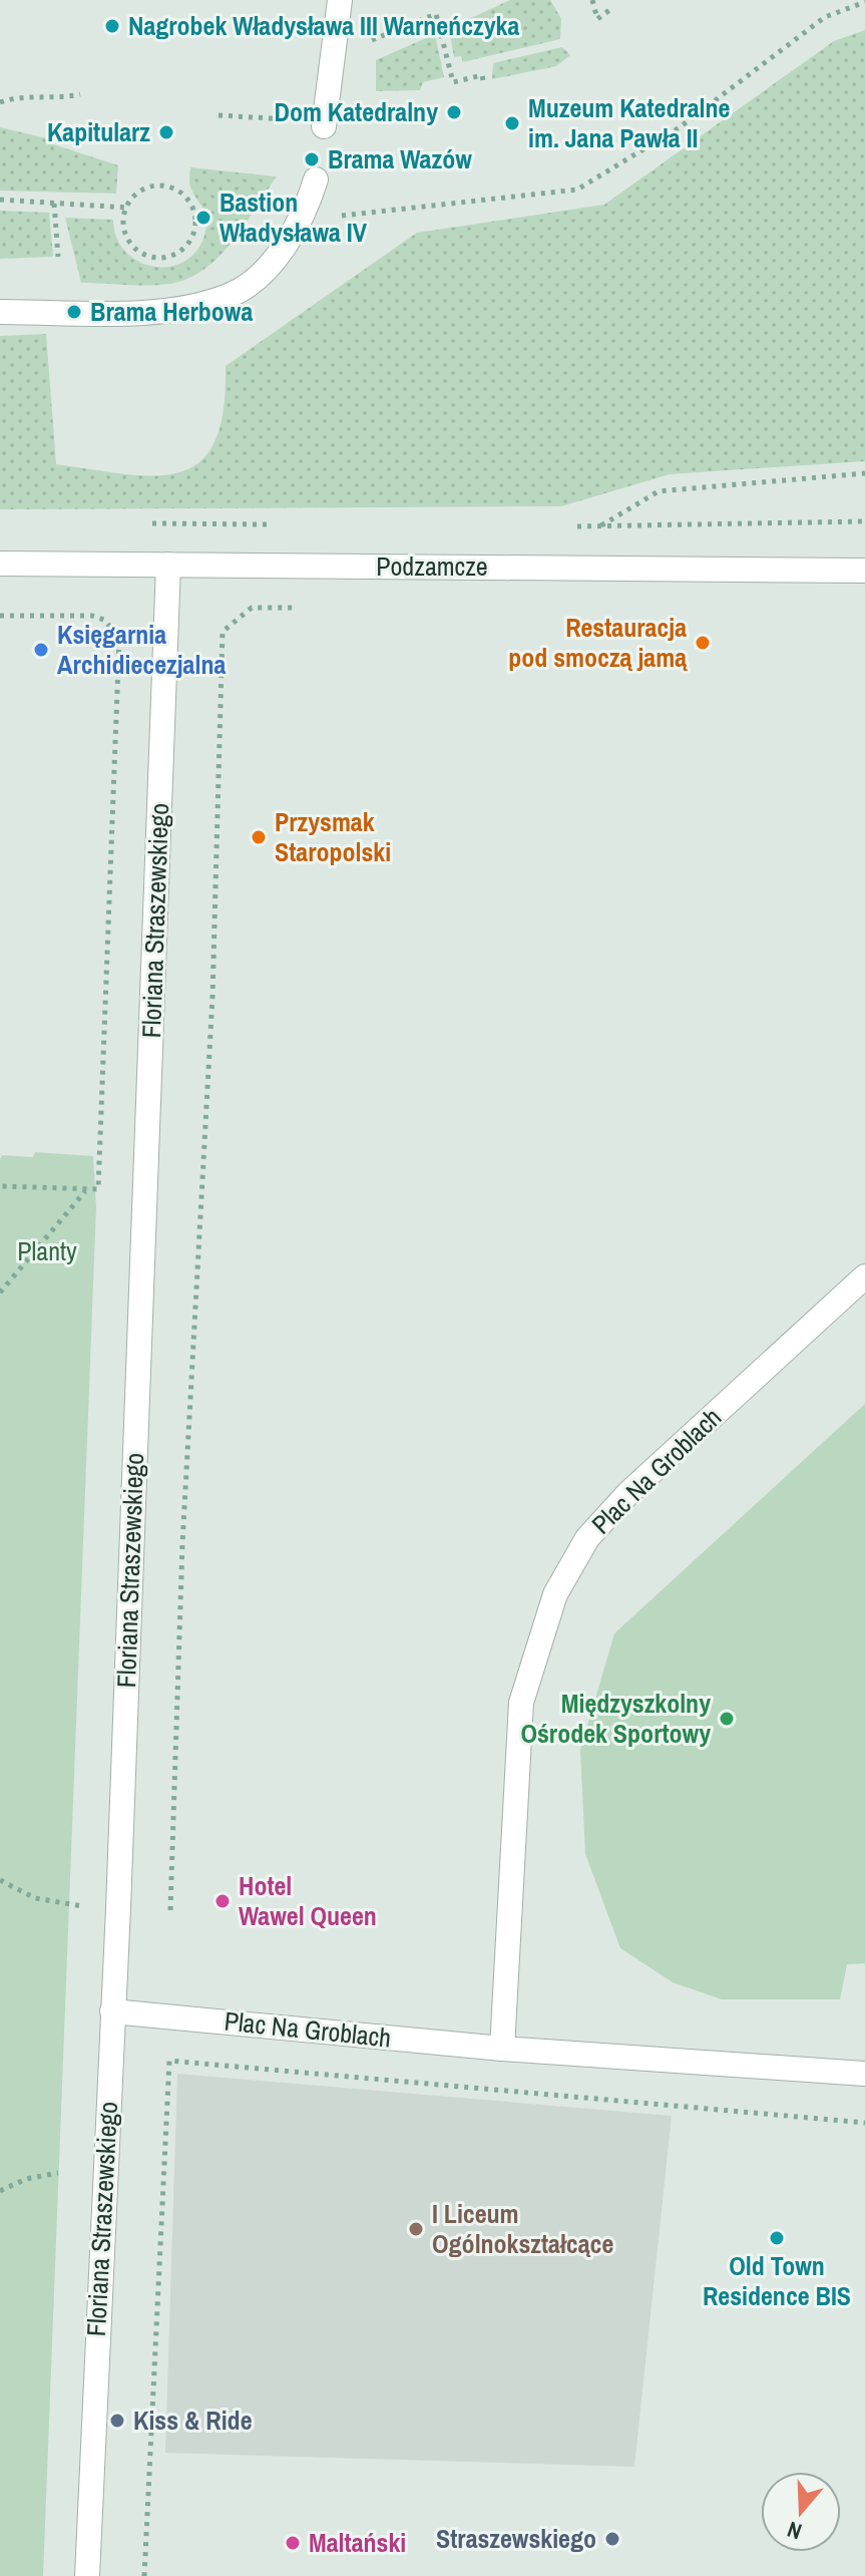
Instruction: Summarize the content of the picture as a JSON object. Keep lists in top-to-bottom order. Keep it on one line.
{"streets":{"street":["Podzamcze","Floriana Straszewskiego","Plac Na Groblach"]},"crossings":[["Podzamcze","Floriana Straszewskiego"],["Floriana Straszewskiego","Plac Na Groblach"]],"parks":["Planty"],"places":["Nagrobek Władysława III Warneńczyka","Dom Katedralny","Muzeum Katedralne im. Jana Pawła II","Kapitularz","Brama Wazów","Bastion Władysława IV","Brama Herbowa","Restauracja pod smoczą jamą","Księgarnia Archidiecezjalna","Przysmak Staropolski","Międzyszkolny Ośrodek Sportowy","Hotel Wawel Queen","I Liceum Ogólnokształcące","Old Town Residence BIS","Kiss & Ride","Straszewskiego","Maltański"],"north":"bottom"}
